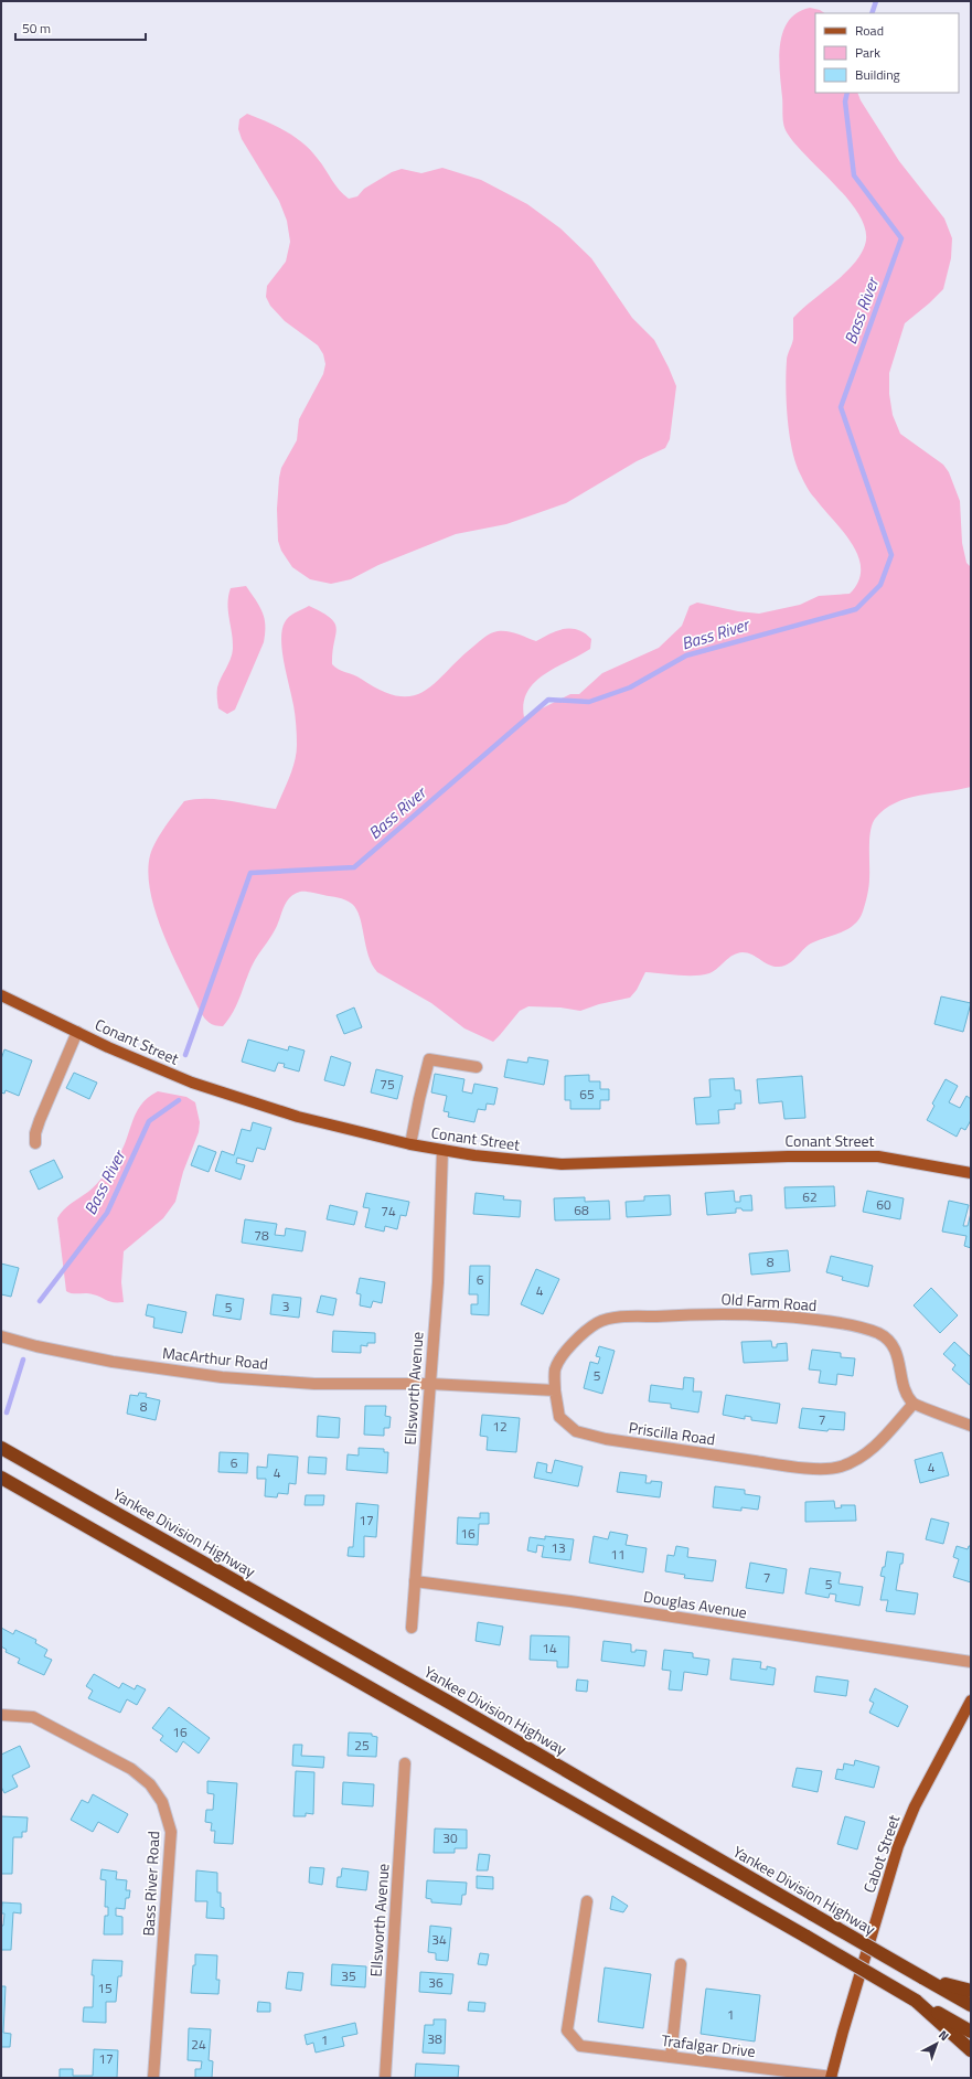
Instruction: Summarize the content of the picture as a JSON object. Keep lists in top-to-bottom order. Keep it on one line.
{"streets":{"highway":["Yankee Division Highway"],"main road":["Conant Street","Cabot Street"],"street":["Old Farm Road","MacArthur Road","Ellsworth Avenue","Priscilla Road","Douglas Avenue","Bass River Road","Trafalgar Drive"]},"crossings":[["Conant Street","Ellsworth Avenue"],["Old Farm Road","Priscilla Road"],["MacArthur Road","Ellsworth Avenue"],["Ellsworth Avenue","Douglas Avenue"],["Cabot Street","Trafalgar Drive"]],"water":["Bass River"],"house_numbers":["75","65","62","60","68","74","78","8","6","4","3","5","5","8","7","12","6","4","4","17","16","13","11","7","5","14","16","25","30","34","35","36","15","1","38","1","24","17"],"legend":["Road","Park","Building"],"scale_bar":"50 m","north":"top right"}
